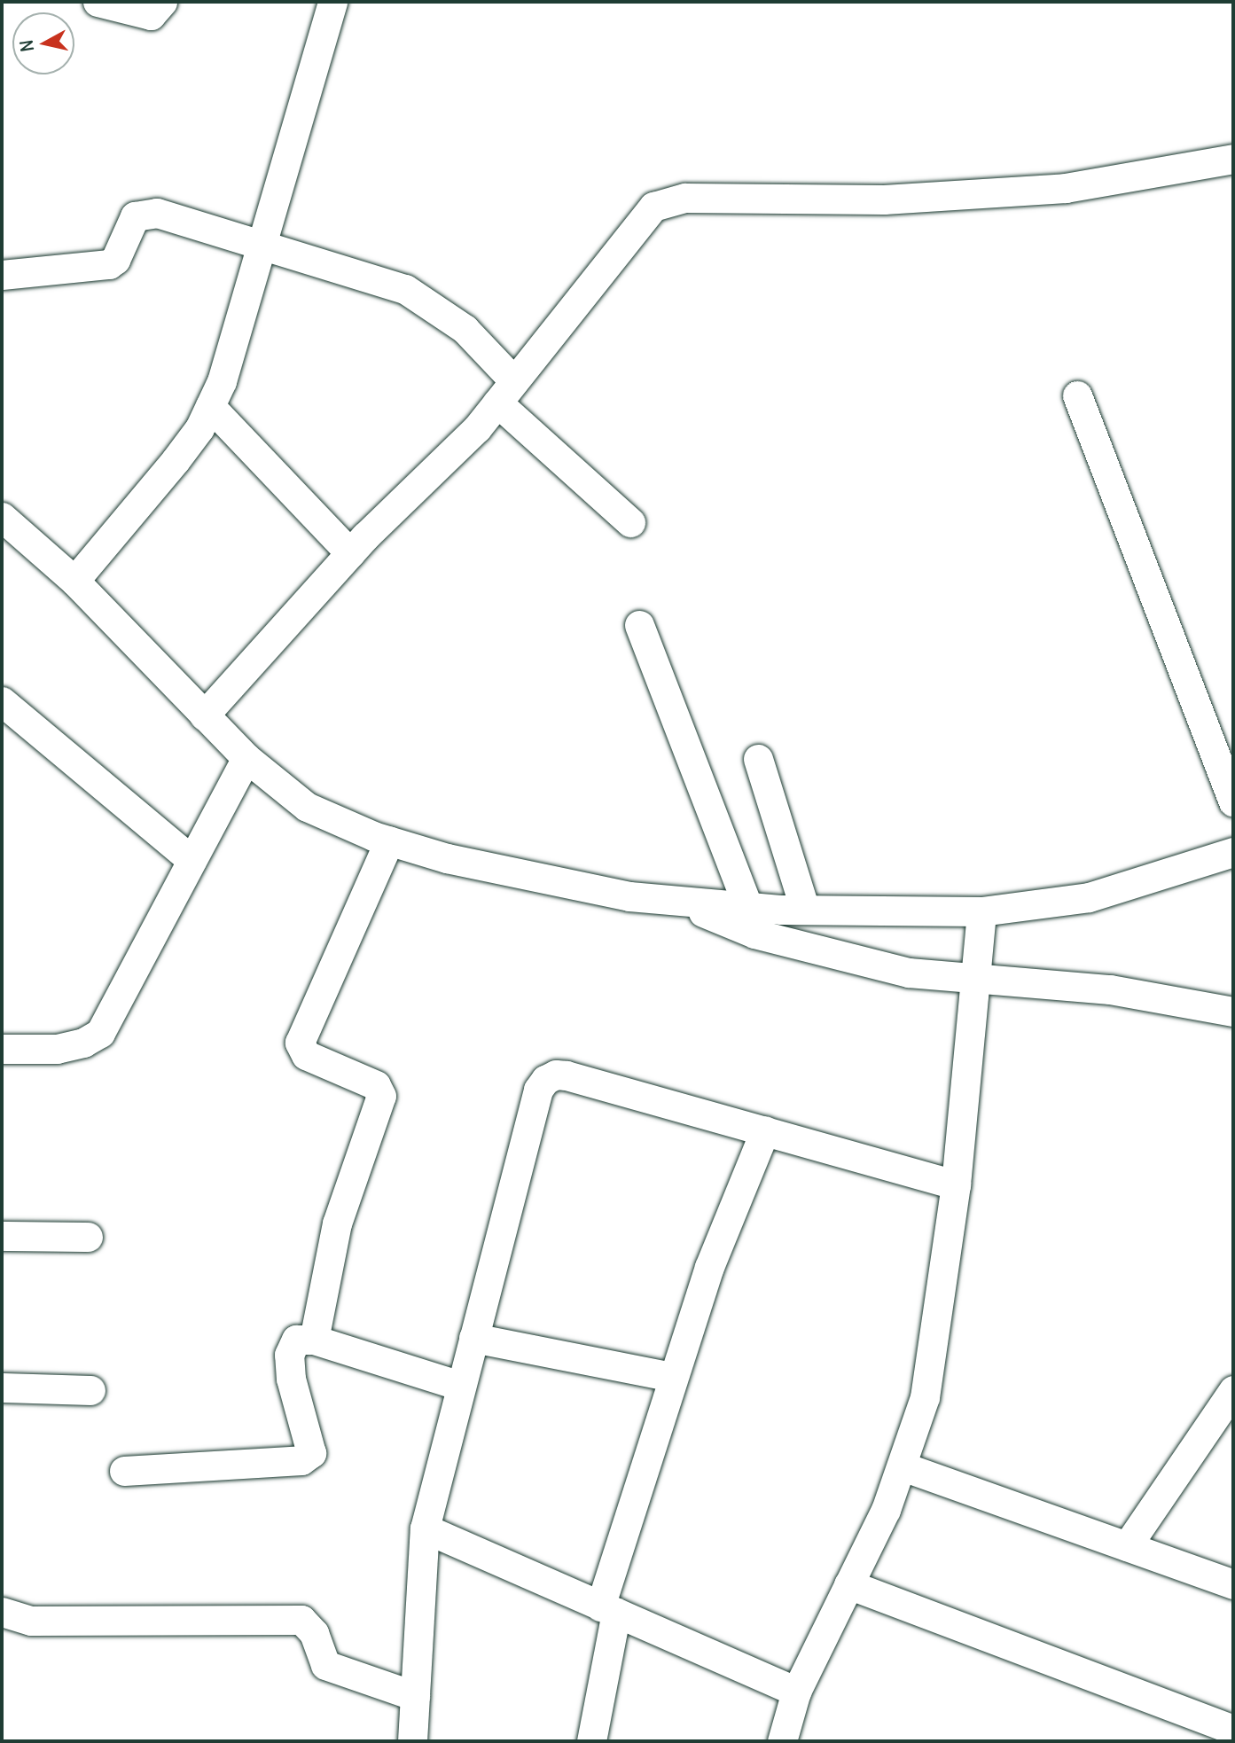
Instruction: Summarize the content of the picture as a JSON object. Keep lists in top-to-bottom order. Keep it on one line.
{"north":"left"}
